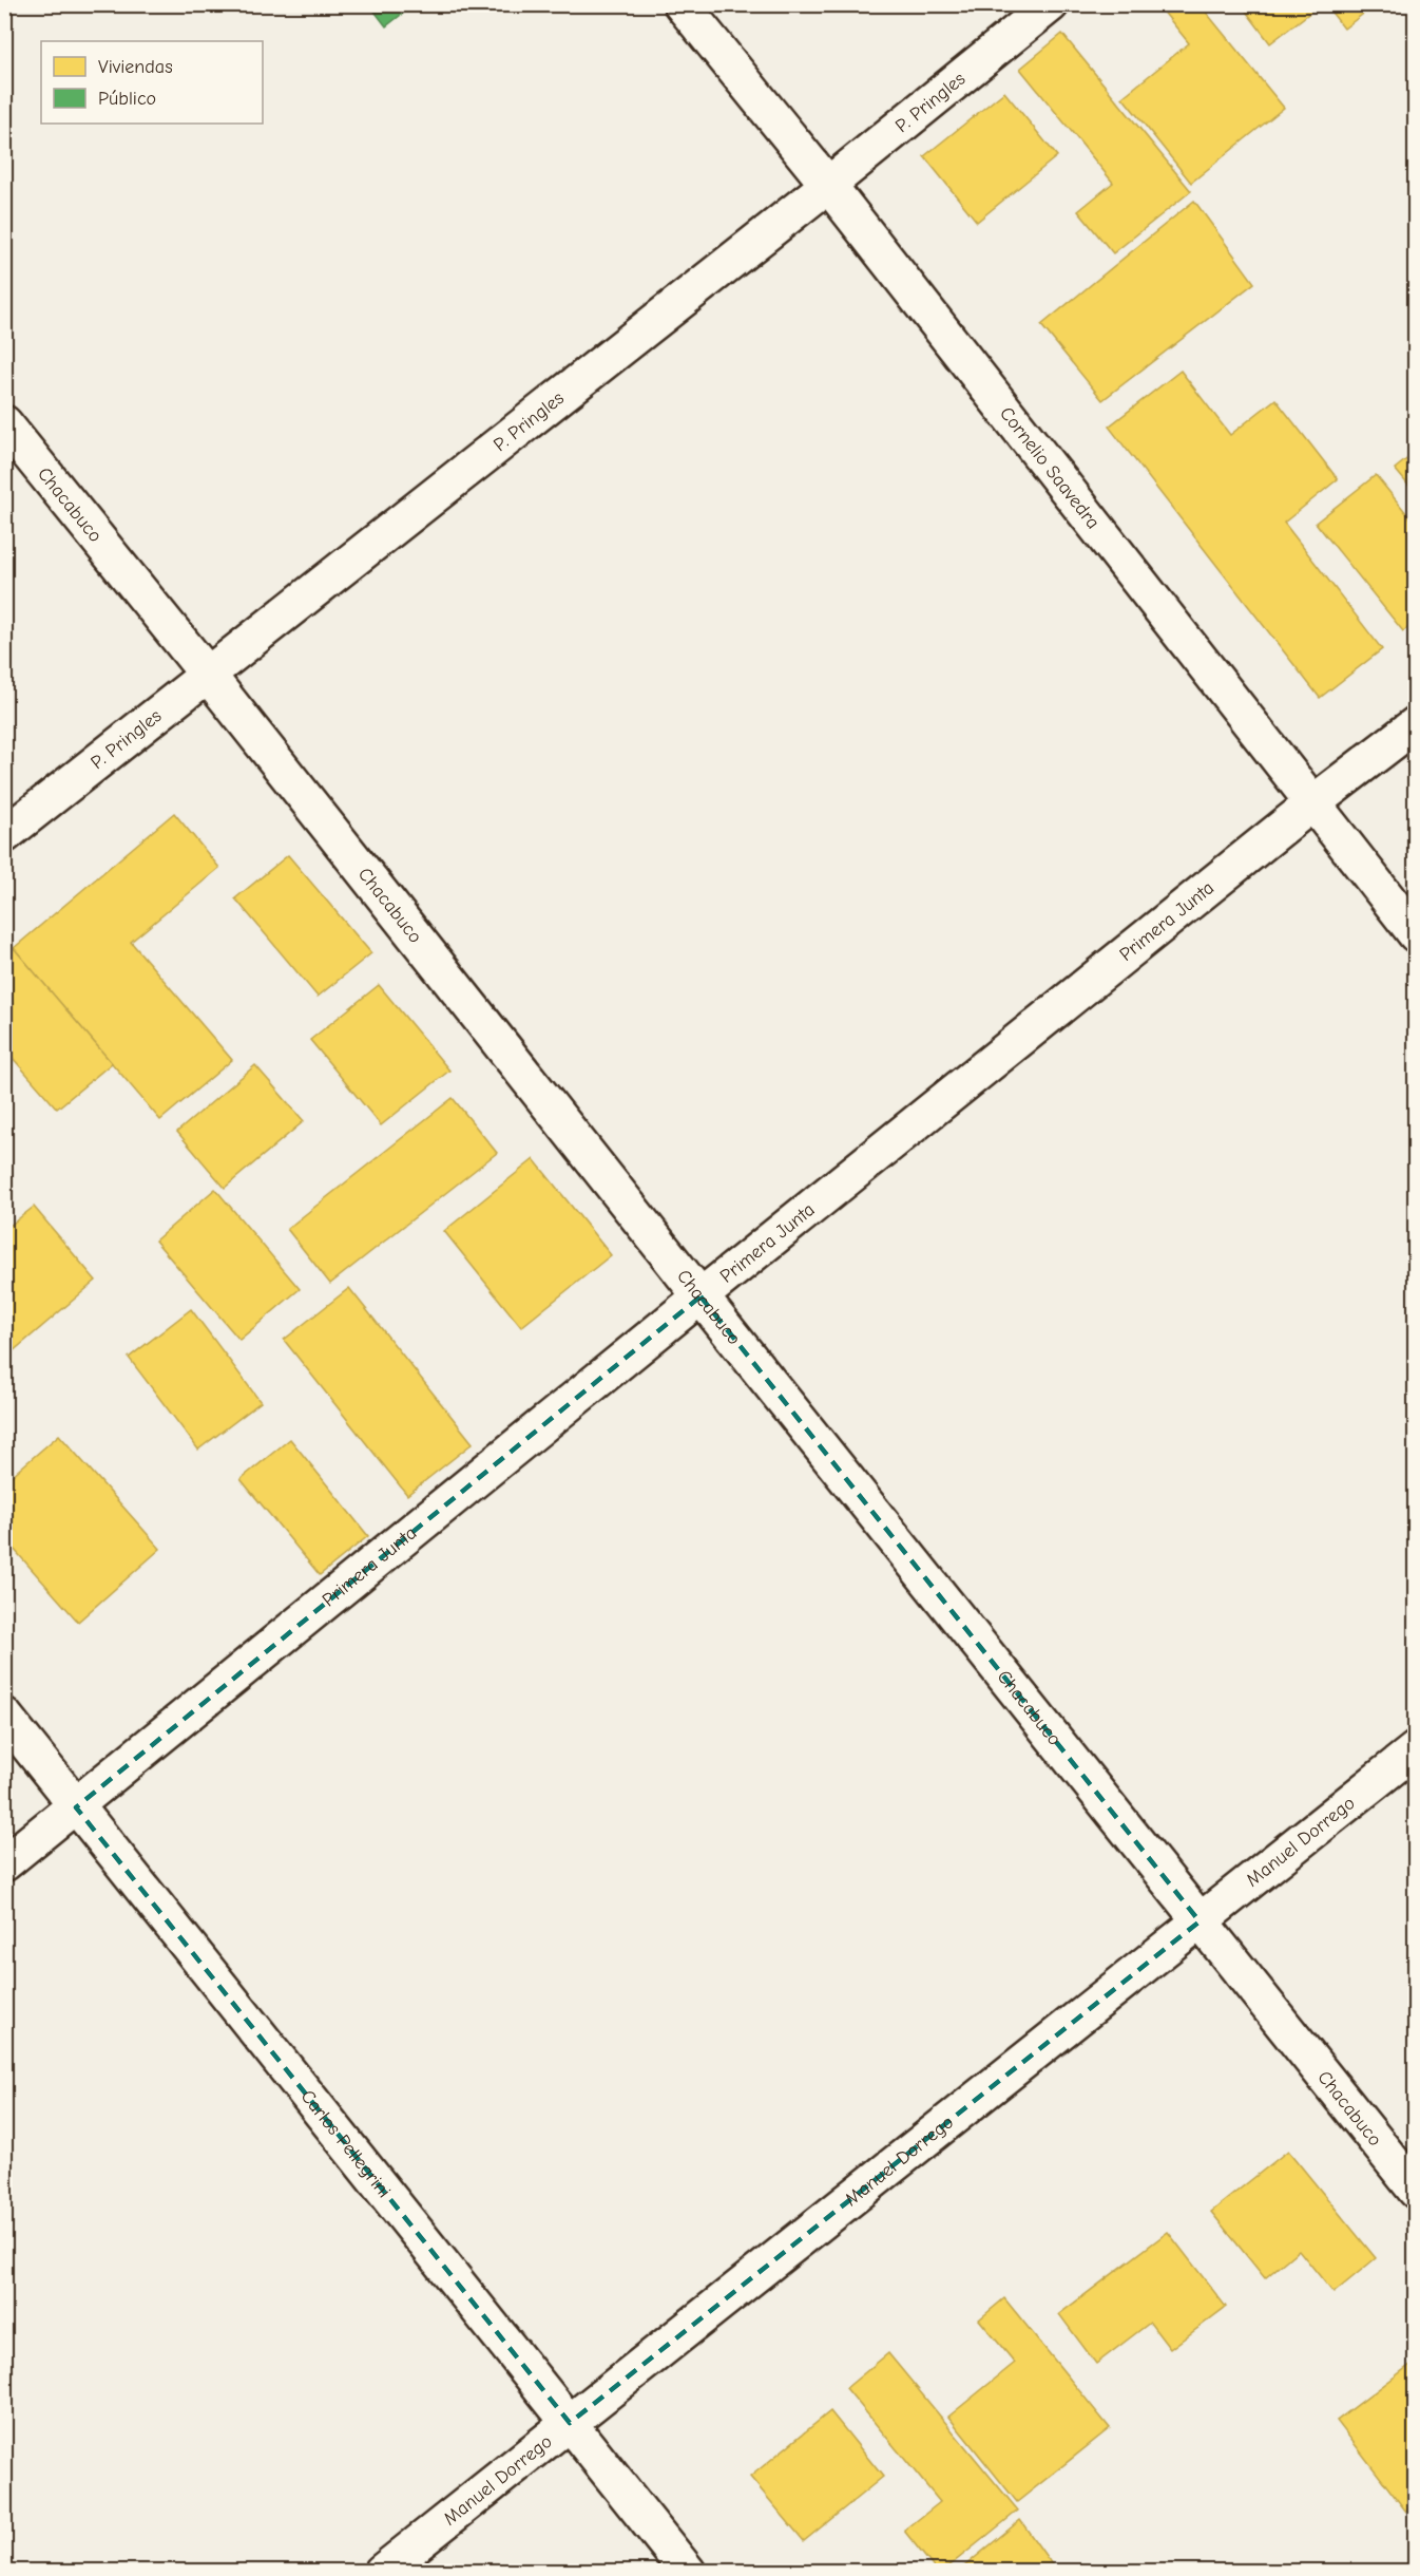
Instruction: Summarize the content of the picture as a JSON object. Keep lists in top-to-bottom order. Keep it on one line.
{"streets":{"street":["P. Pringles","Cornelio Saavedra","Chacabuco","Primera Junta","Manuel Dorrego","Carlos Pellegrini"]},"crossings":[["P. Pringles","Cornelio Saavedra"],["P. Pringles","Chacabuco"],["Cornelio Saavedra","Primera Junta"],["Chacabuco","Primera Junta"],["Chacabuco","Manuel Dorrego"],["Primera Junta","Carlos Pellegrini"],["Manuel Dorrego","Carlos Pellegrini"]],"legend":["Viviendas","Público"]}
